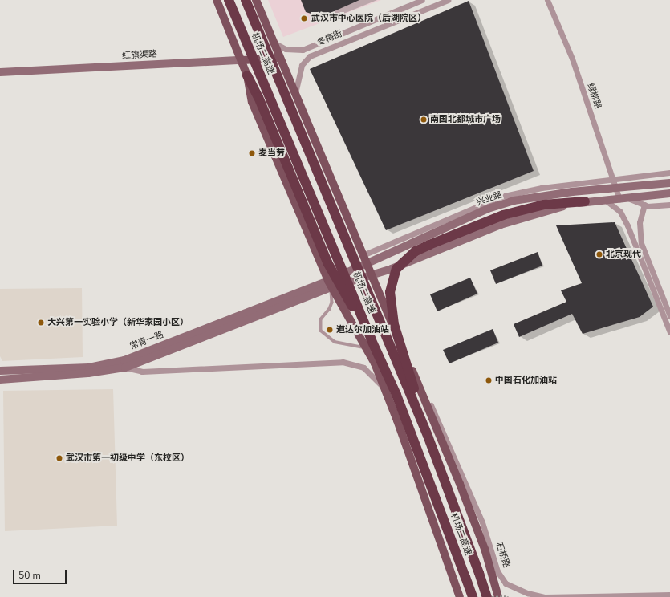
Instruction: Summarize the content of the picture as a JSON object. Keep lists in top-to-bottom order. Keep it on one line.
{"streets":{"highway":["机场二高速"],"main road":["红旗渠路","兴业路","常青一路"],"street":["冬梅街","绿柳路","石桥路"]},"crossings":[["绿柳路","兴业路"],["兴业路","常青一路"]],"places":["武汉市中心医院（后湖院区）","南国北都城市广场","麦当劳","北京现代","大兴第一实验小学（新华家园小区）","道达尔加油站","中国石化加油站","武汉市第一初级中学（东校区）"],"scale_bar":"50 m"}
